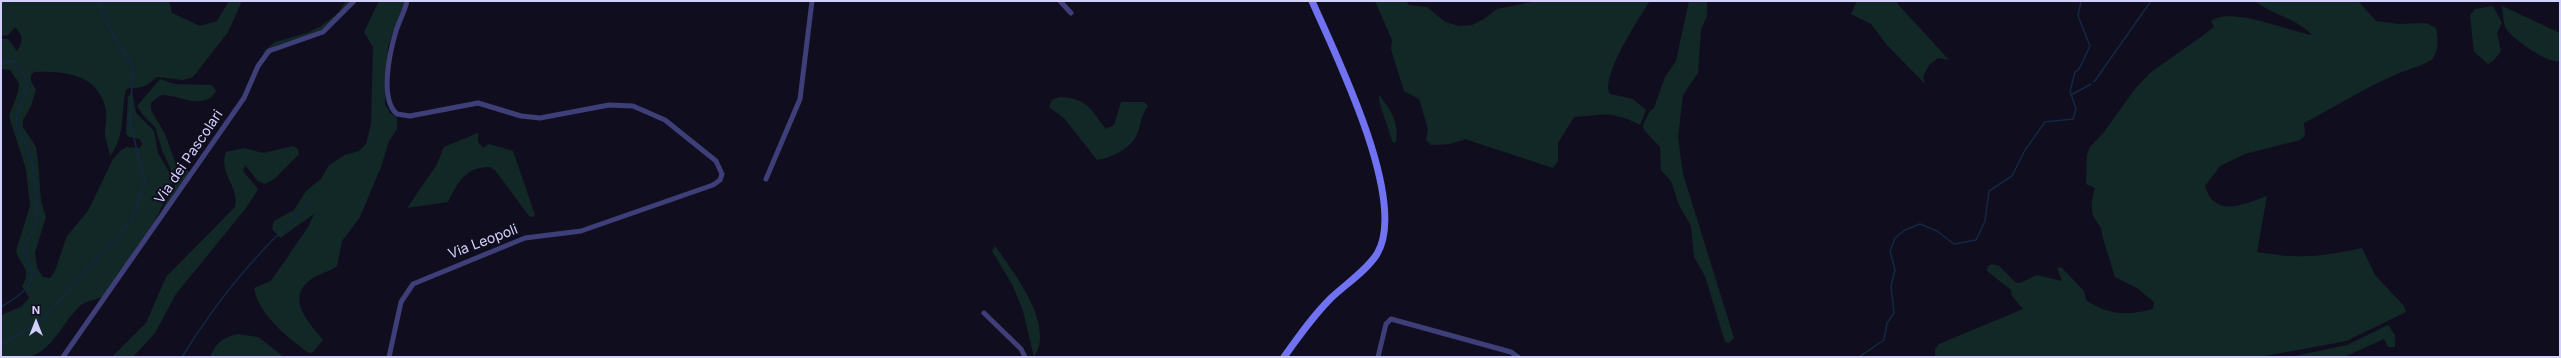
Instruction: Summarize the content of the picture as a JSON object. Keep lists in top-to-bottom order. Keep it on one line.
{"streets":{"street":["Via dei Pascolari","Via Leopoli"]},"north":"top"}
